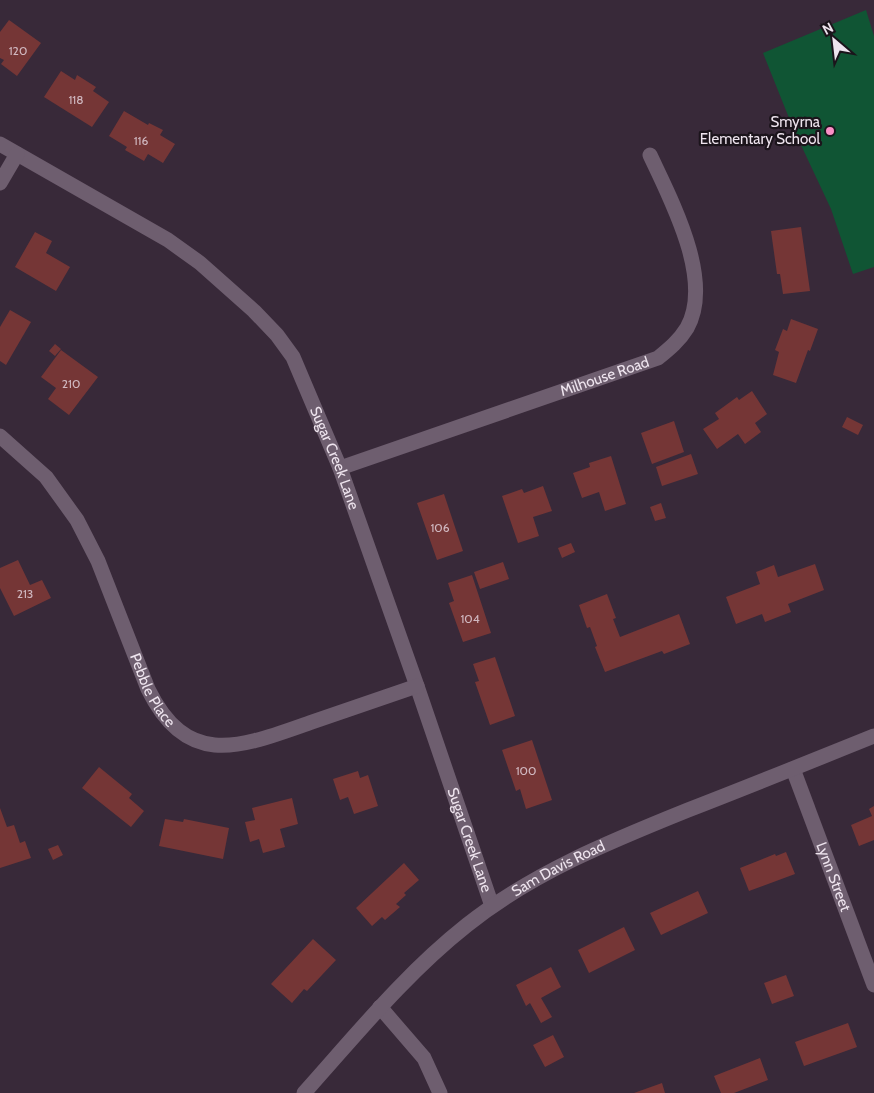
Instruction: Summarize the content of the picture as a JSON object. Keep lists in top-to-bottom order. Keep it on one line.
{"streets":{"street":["Milhouse Road","Sugar Creek Lane","Pebble Place","Sam Davis Road","Lynn Street"]},"crossings":[["Milhouse Road","Sugar Creek Lane"],["Sugar Creek Lane","Pebble Place"],["Sugar Creek Lane","Sam Davis Road"],["Sam Davis Road","Lynn Street"]],"places":["Smyrna Elementary School"],"house_numbers":["120","118","116","210","106","213","104","100"],"north":"top left"}
